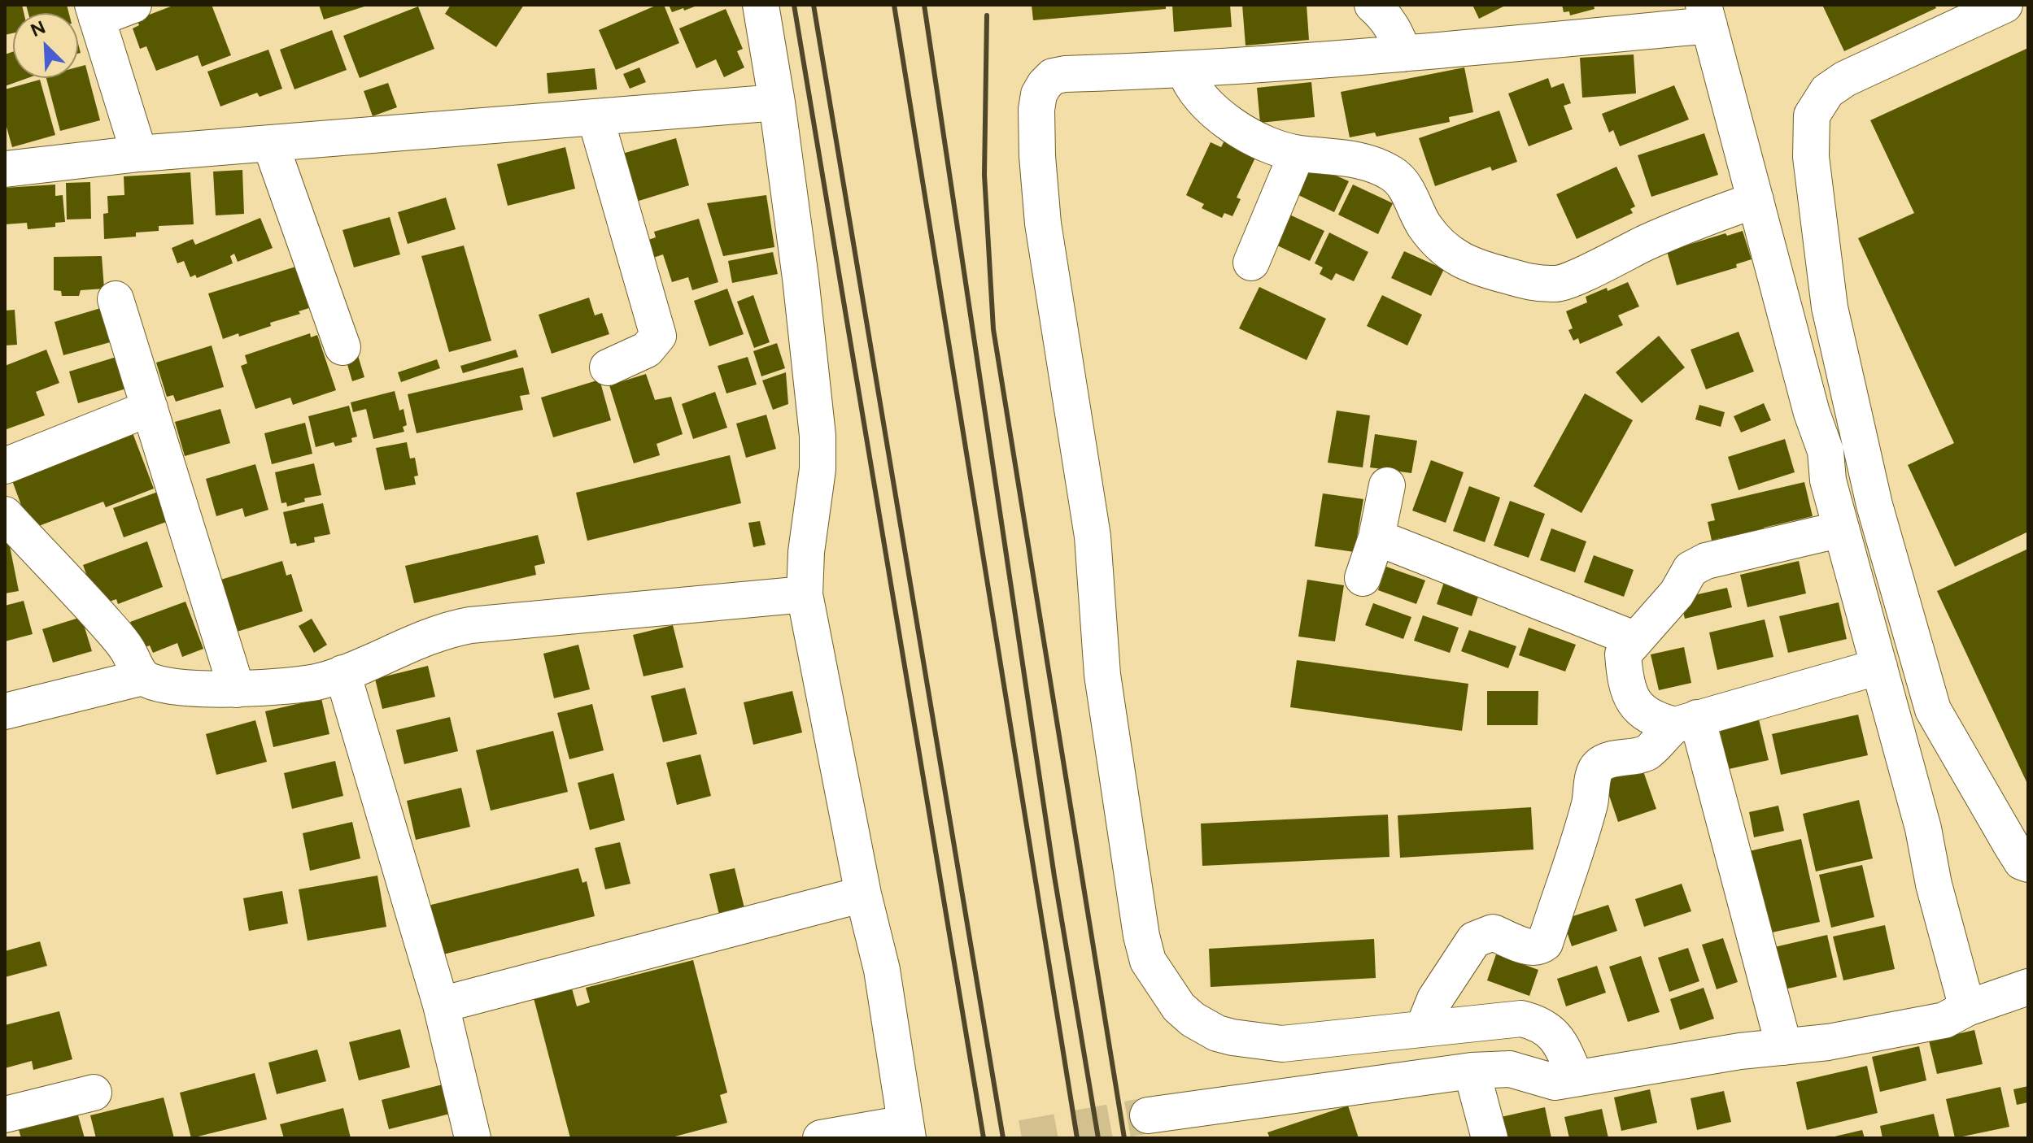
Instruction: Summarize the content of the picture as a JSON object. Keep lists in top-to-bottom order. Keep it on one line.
{"north":"top left"}
